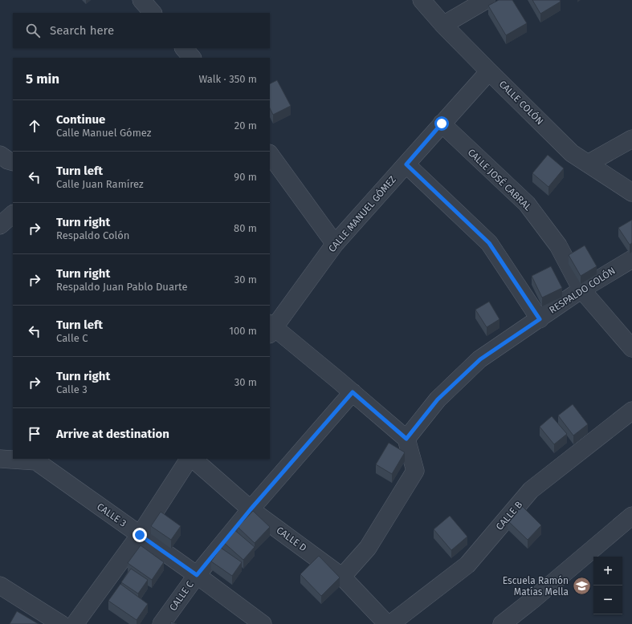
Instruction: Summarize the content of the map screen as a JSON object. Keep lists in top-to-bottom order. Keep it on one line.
{"streets":{"street":["CALLE COLÓN","CALLE JOSÉ CABRAL","CALLE MANUEL GÓMEZ","RESPALDO COLÓN","CALLE 3","CALLE B","CALLE D","CALLE C"]},"crossings":[["CALLE COLÓN","CALLE MANUEL GÓMEZ"],["CALLE JOSÉ CABRAL","CALLE MANUEL GÓMEZ"],["CALLE JOSÉ CABRAL","RESPALDO COLÓN"],["CALLE 3","CALLE C"],["CALLE D","CALLE C"]],"places":{"school or university":["Escuela Ramón Matías Mella"]},"page":{"search":"Search here","heading":["5 min","Walk · 350 m"],"list":[["Continue","Calle Manuel Gómez","20 m"],["Turn left","Calle Juan Ramírez","90 m"],["Turn right","Respaldo Colón","80 m"],["Turn right","Respaldo Juan Pablo Duarte","30 m"],["Turn left","Calle C","100 m"],["Turn right","Calle 3","30 m"],"Arrive at destination"],"map_buttons":["+","−"]}}
